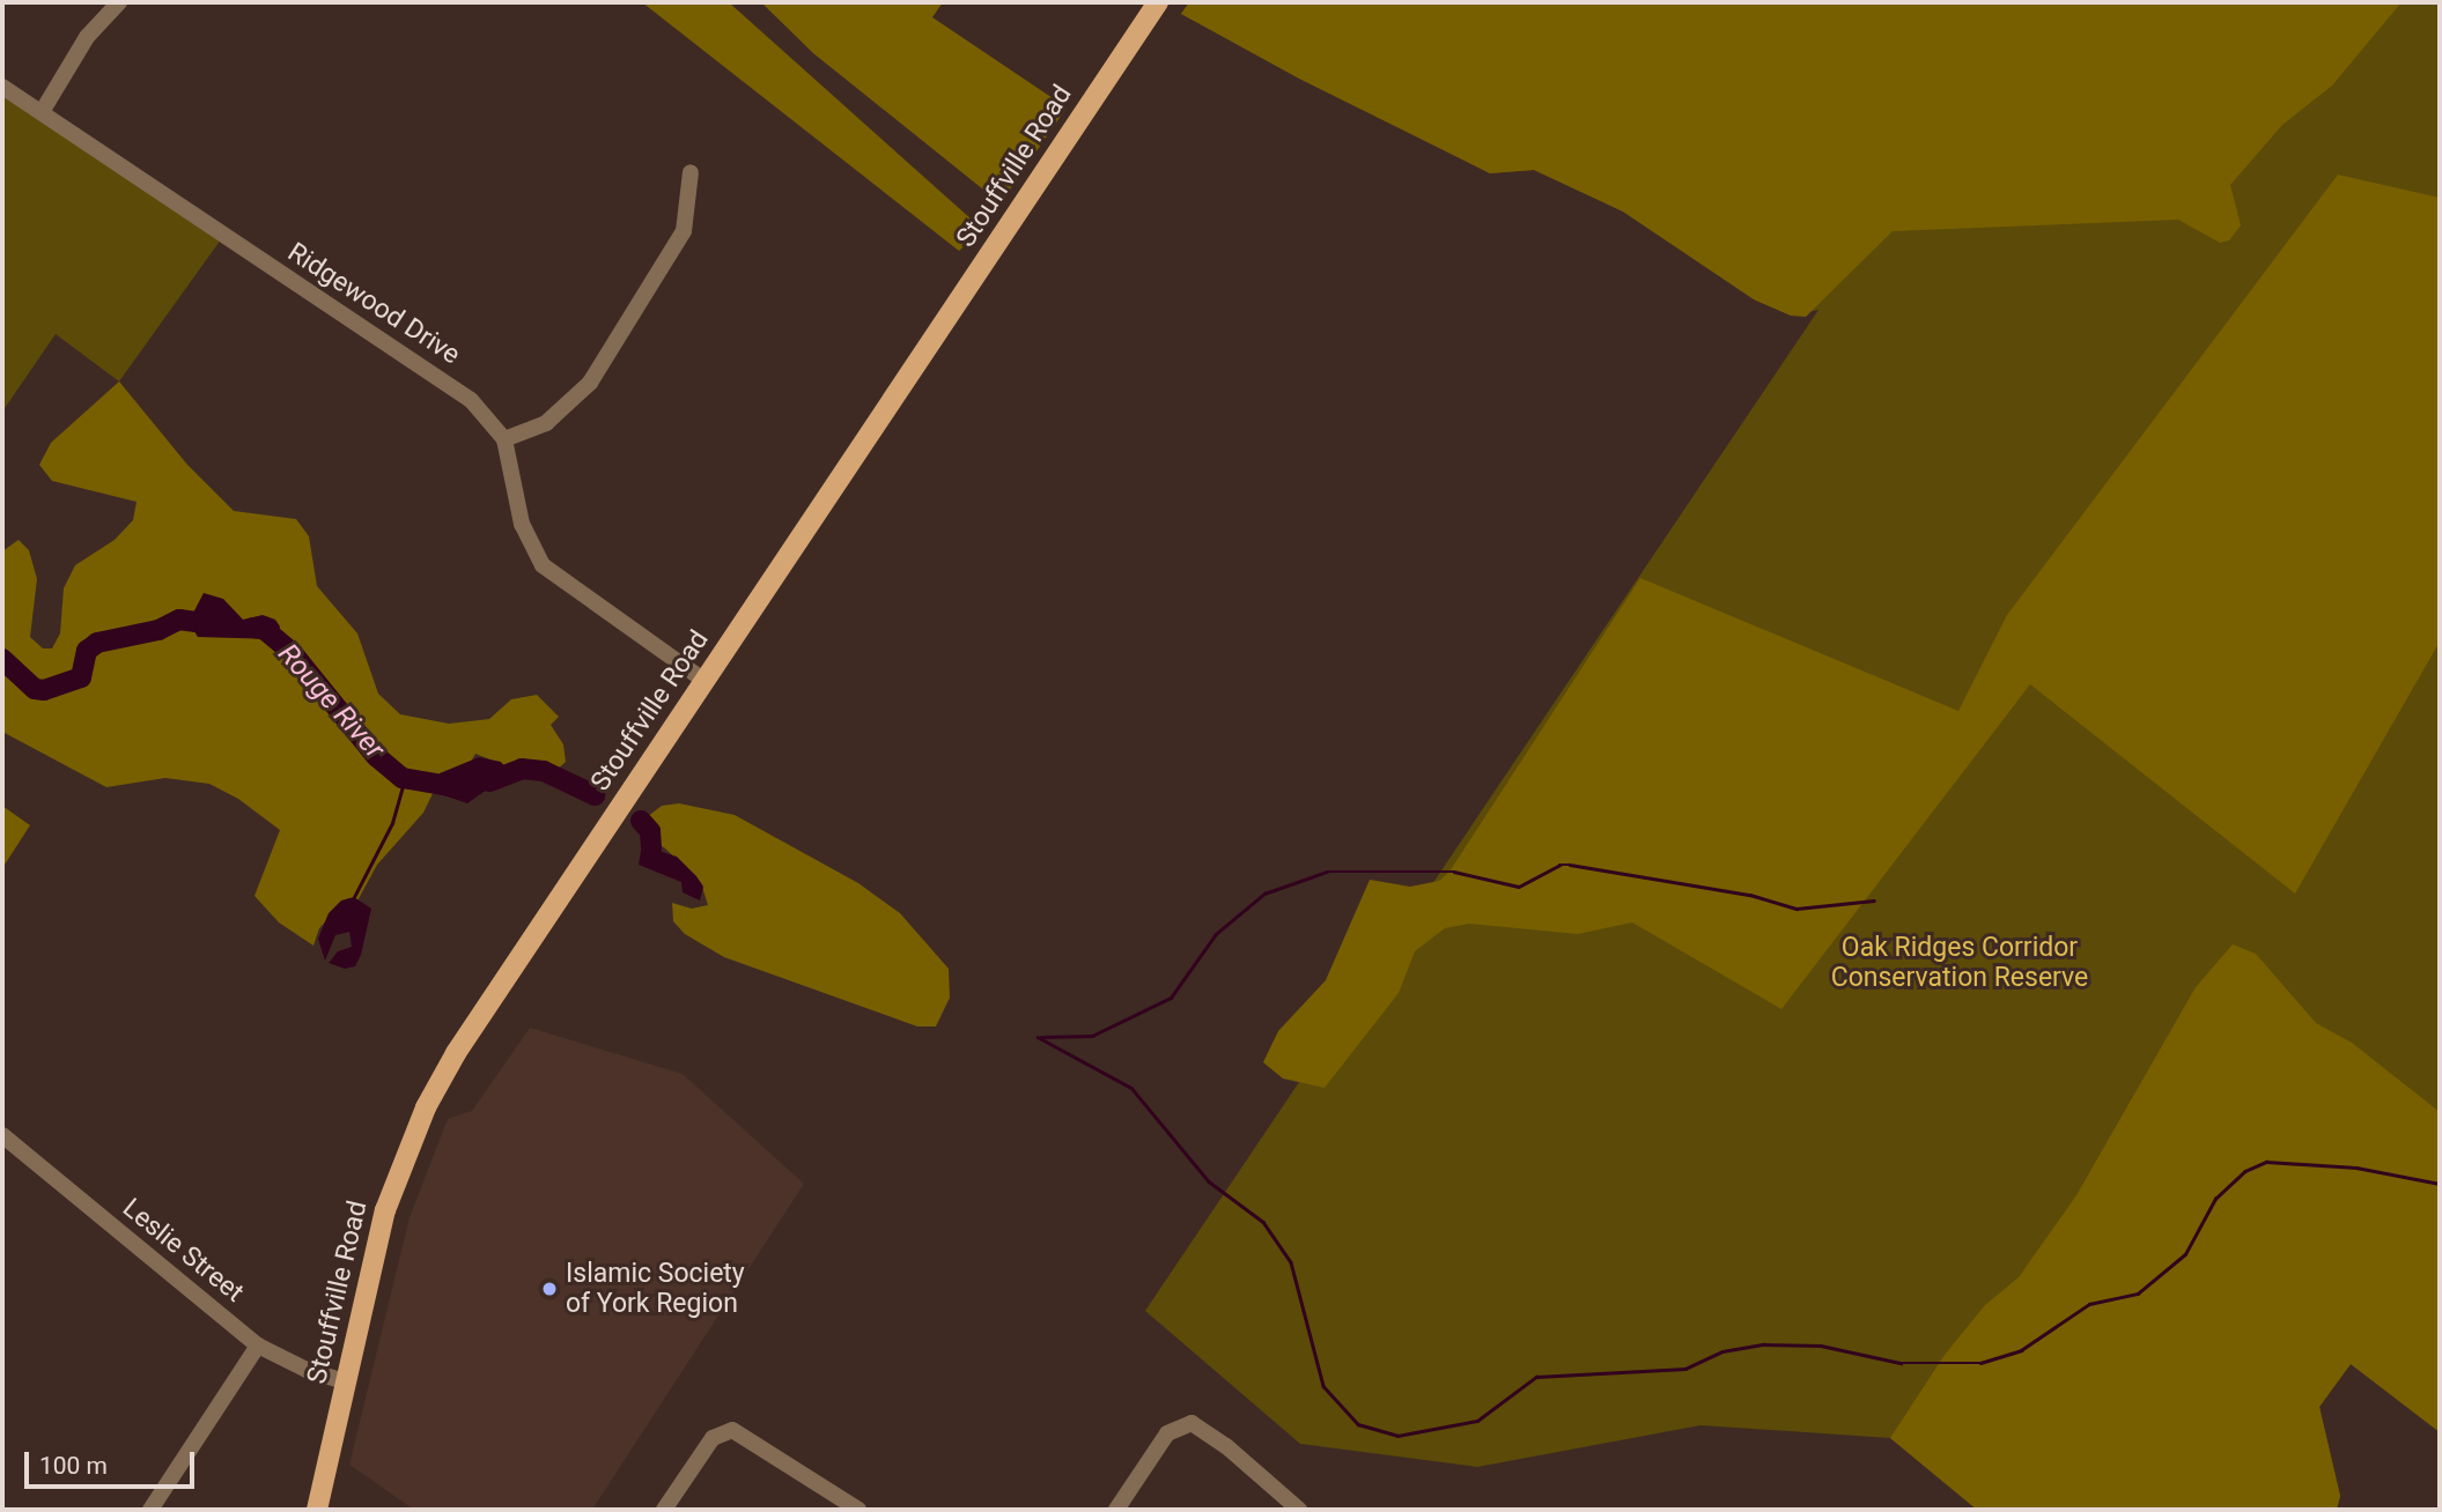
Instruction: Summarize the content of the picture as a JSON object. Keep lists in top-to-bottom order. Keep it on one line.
{"streets":{"main road":["Stouffville Road"],"street":["Ridgewood Drive","Leslie Street"]},"crossings":[["Stouffville Road","Ridgewood Drive"],["Stouffville Road","Leslie Street"]],"water":["Rouge River"],"parks":["Oak Ridges Corridor Conservation Reserve"],"places":["Islamic Society of York Region"],"scale_bar":"100 m"}
